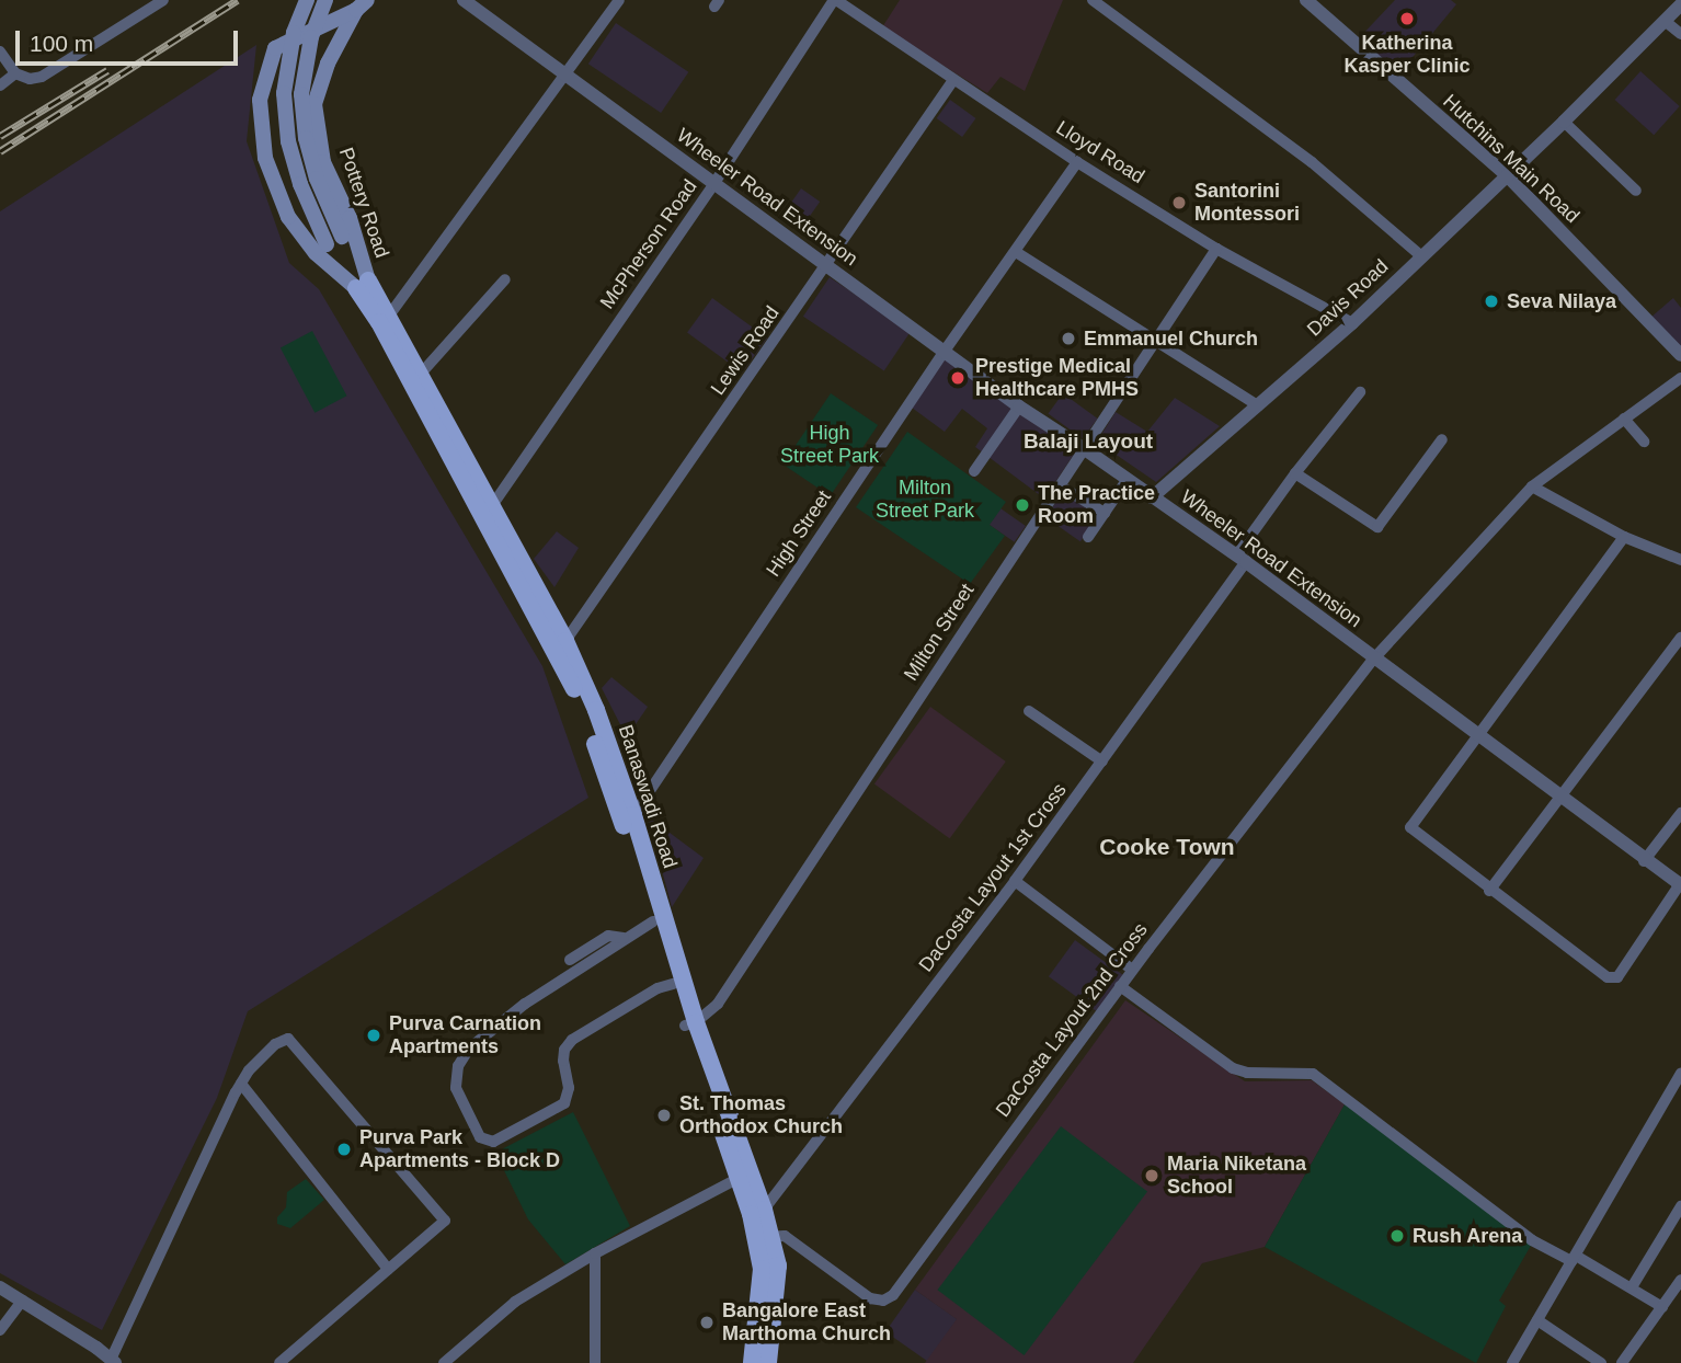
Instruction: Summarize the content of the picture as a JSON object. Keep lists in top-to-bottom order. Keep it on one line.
{"streets":{"main road":["Pottery Road","Banaswadi Road"],"street":["Lloyd Road","Hutchins Main Road","Wheeler Road Extension","McPherson Road","Davis Road","Lewis Road","High Street","Milton Street","DaCosta Layout 1st Cross","DaCosta Layout 2nd Cross"]},"crossings":[["Lloyd Road","McPherson Road"],["Lloyd Road","Davis Road"],["Lloyd Road","Lewis Road"],["Lloyd Road","High Street"],["Lloyd Road","Milton Street"],["Hutchins Main Road","Davis Road"],["Wheeler Road Extension","McPherson Road"],["Wheeler Road Extension","Davis Road"],["Wheeler Road Extension","Lewis Road"],["Wheeler Road Extension","High Street"],["Wheeler Road Extension","Milton Street"],["Wheeler Road Extension","DaCosta Layout 1st Cross"],["Wheeler Road Extension","DaCosta Layout 2nd Cross"],["Pottery Road","Banaswadi Road"],["McPherson Road","Banaswadi Road"],["Lewis Road","Banaswadi Road"],["High Street","Banaswadi Road"],["Milton Street","Banaswadi Road"],["Banaswadi Road","DaCosta Layout 1st Cross"],["Banaswadi Road","DaCosta Layout 2nd Cross"]],"districts":["Balaji Layout","Cooke Town"],"parks":["High Street Park","Milton Street Park"],"places":["Katherina Kasper Clinic","Santorini Montessori","Seva Nilaya","Emmanuel Church","Prestige Medical Healthcare PMHS","The Practice Room","Purva Carnation Apartments","St. Thomas Orthodox Church","Purva Park Apartments - Block D","Maria Niketana School","Rush Arena","Bangalore East Marthoma Church"],"scale_bar":"100 m"}
